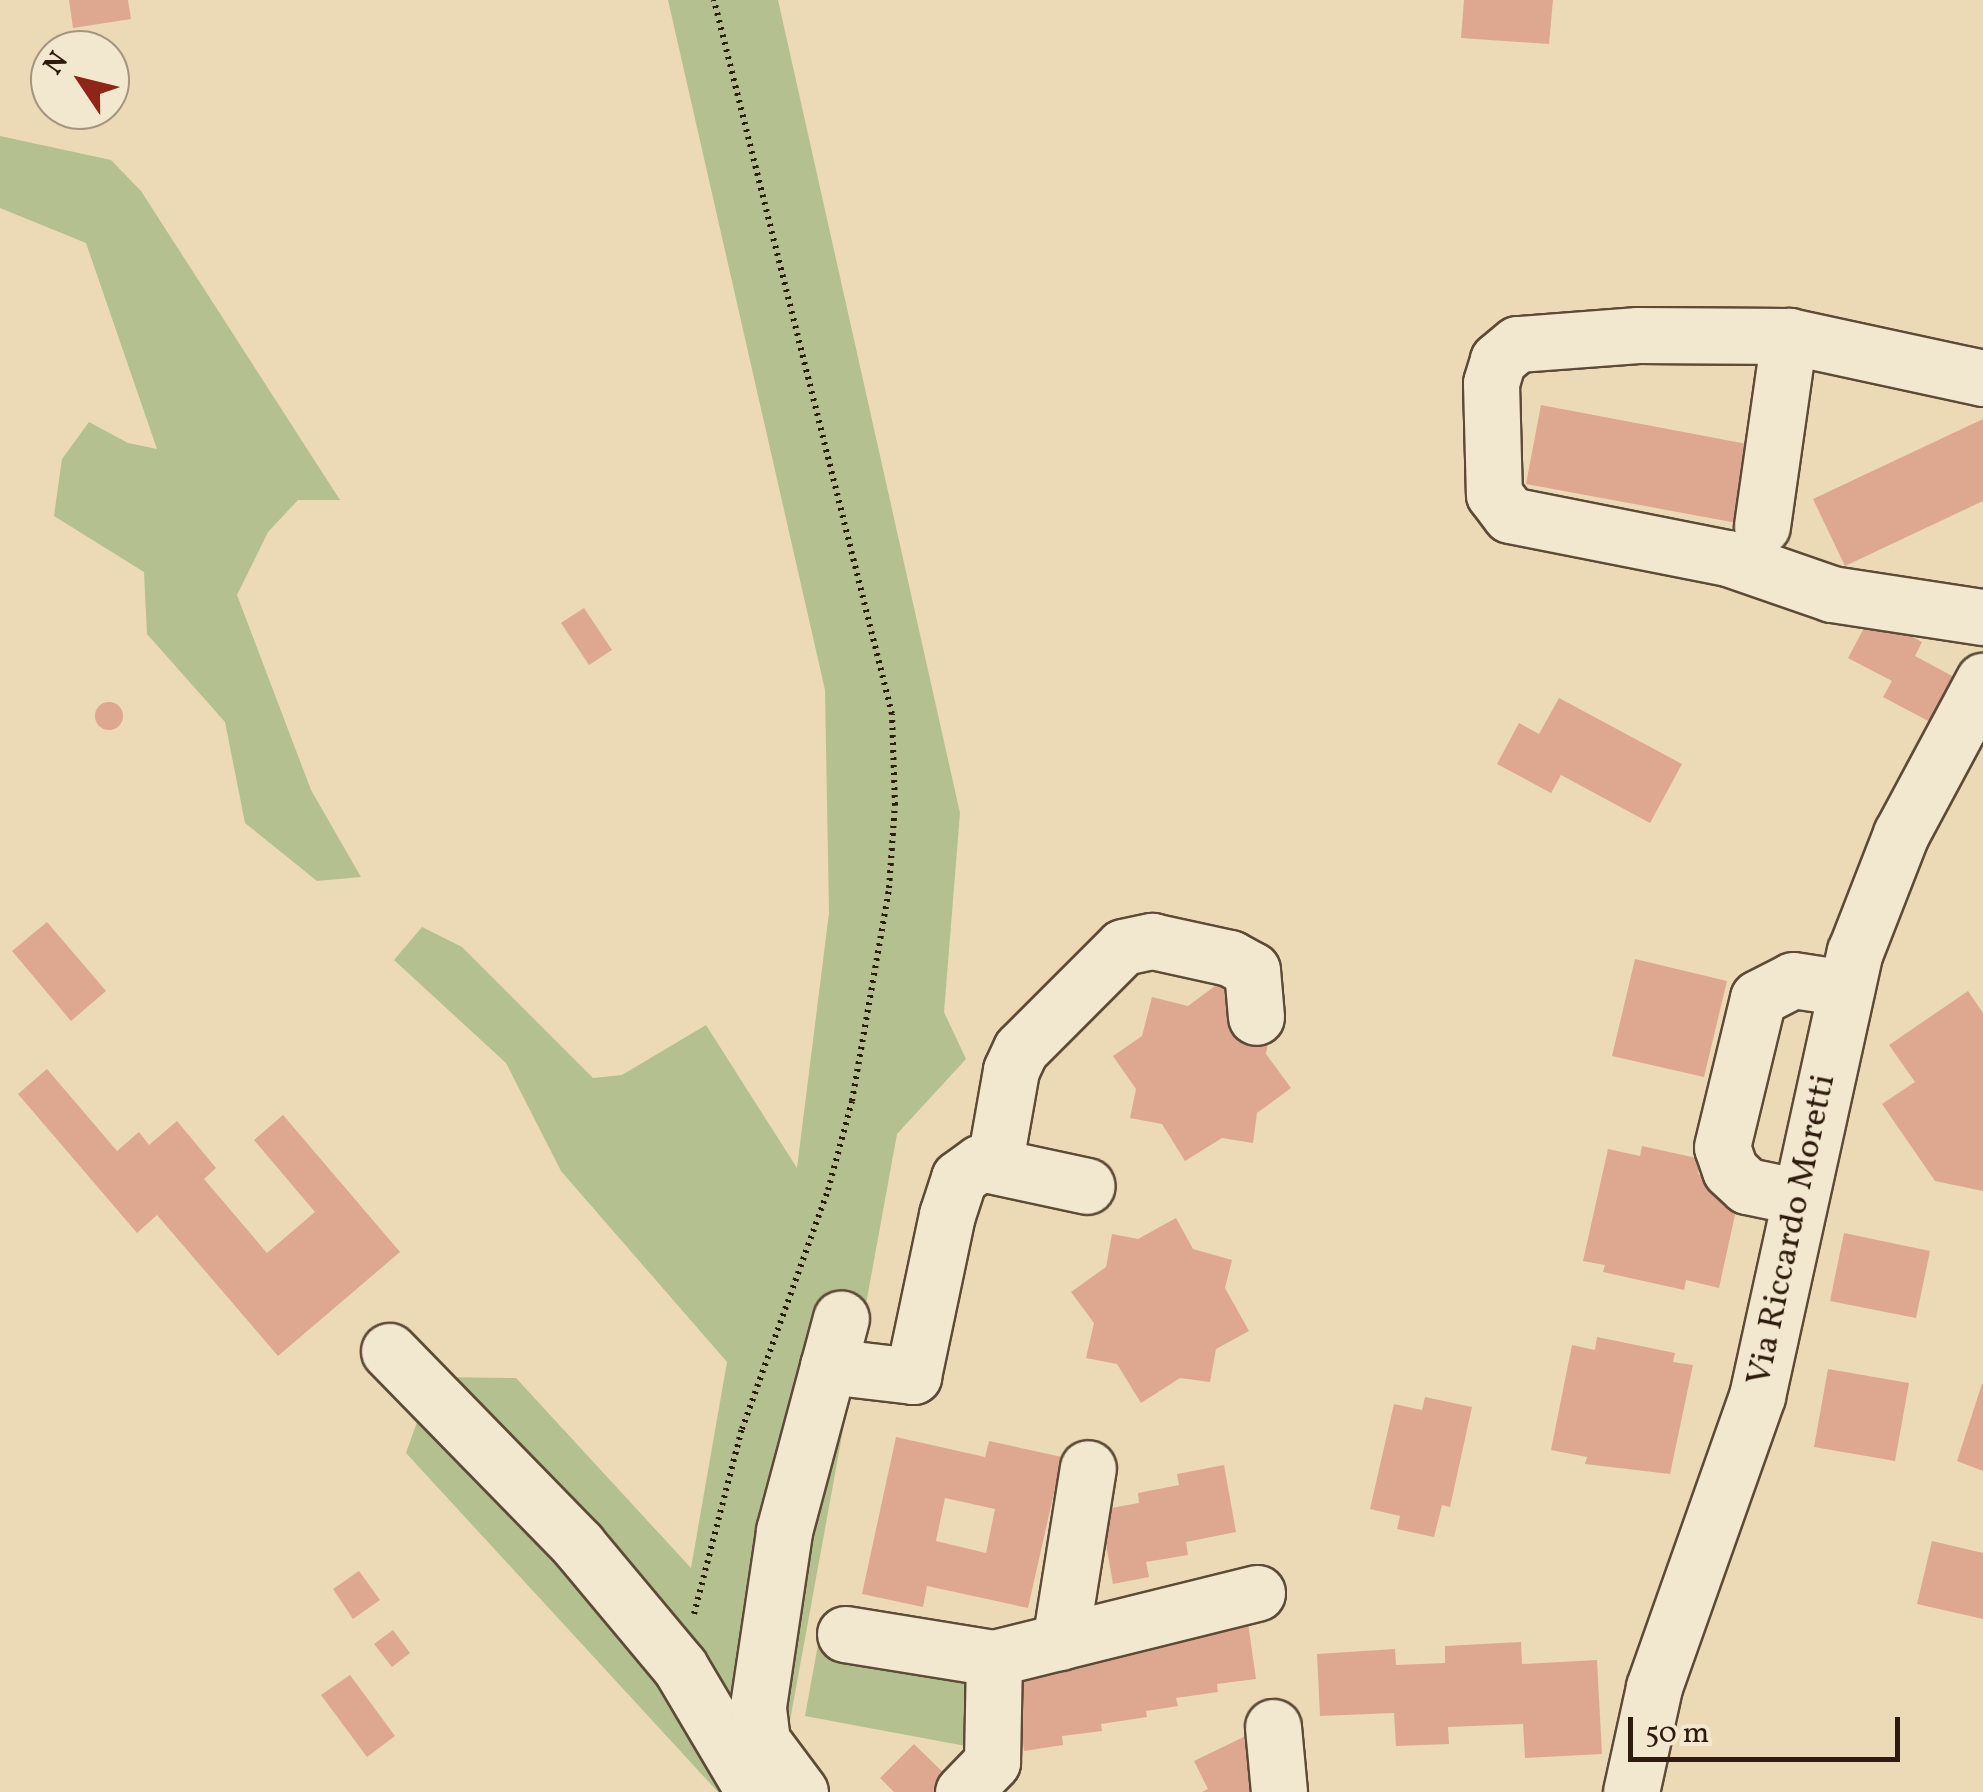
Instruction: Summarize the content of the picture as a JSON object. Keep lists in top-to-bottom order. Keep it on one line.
{"streets":{"street":["Via Riccardo Moretti"]},"scale_bar":"50 m","north":"top left"}
